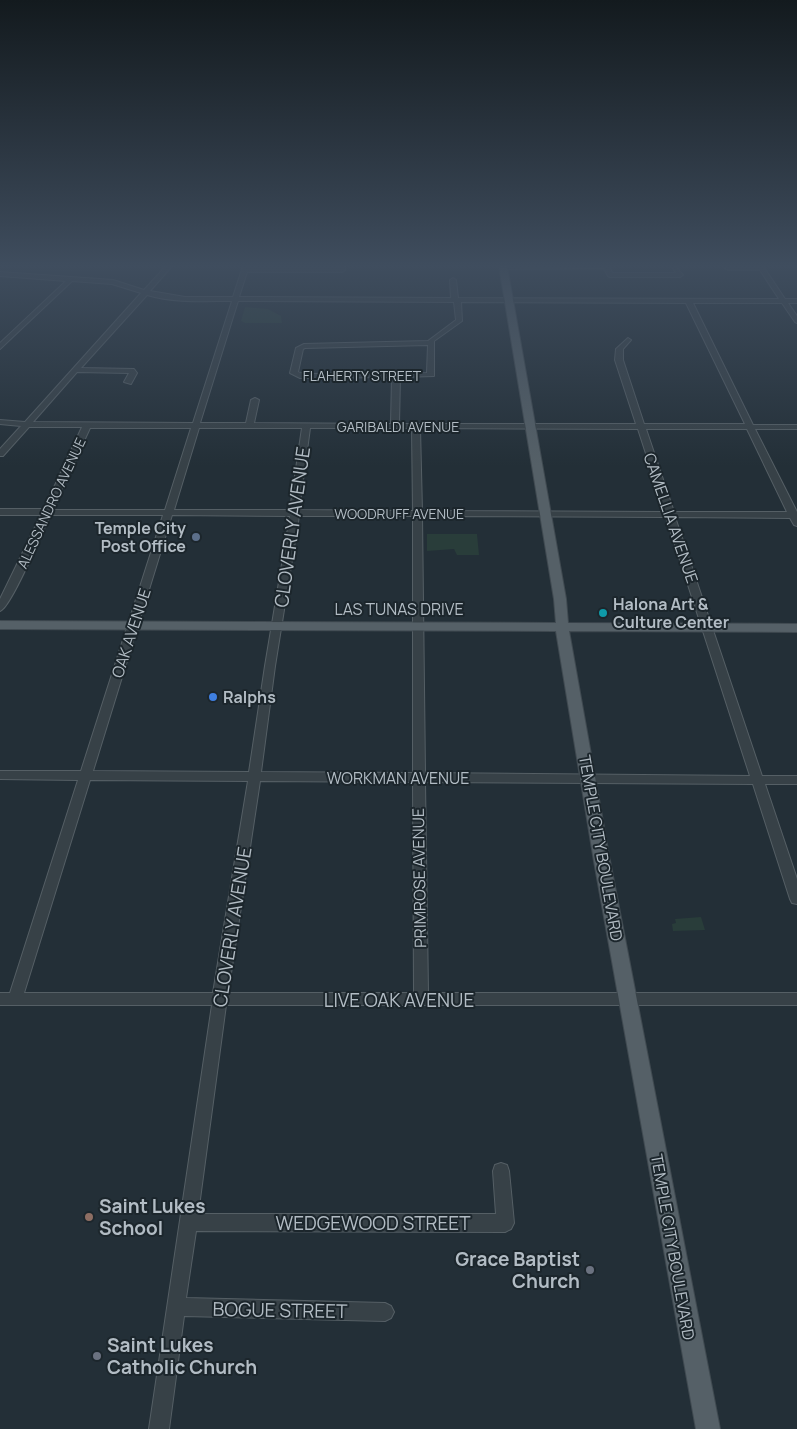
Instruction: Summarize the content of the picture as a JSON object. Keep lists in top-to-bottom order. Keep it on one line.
{"streets":{"main road":["LAS TUNAS DRIVE","TEMPLE CITY BOULEVARD"],"street":["FLAHERTY STREET","GARIBALDI AVENUE","ALESSANDRO AVENUE","WOODRUFF AVENUE","CAMELLIA AVENUE","CLOVERLY AVENUE","OAK AVENUE","WORKMAN AVENUE","PRIMROSE AVENUE","LIVE OAK AVENUE","WEDGEWOOD STREET","BOGUE STREET"]},"crossings":[["GARIBALDI AVENUE","ALESSANDRO AVENUE"],["GARIBALDI AVENUE","CAMELLIA AVENUE"],["GARIBALDI AVENUE","CLOVERLY AVENUE"],["GARIBALDI AVENUE","OAK AVENUE"],["GARIBALDI AVENUE","TEMPLE CITY BOULEVARD"],["GARIBALDI AVENUE","PRIMROSE AVENUE"],["ALESSANDRO AVENUE","WOODRUFF AVENUE"],["WOODRUFF AVENUE","CAMELLIA AVENUE"],["WOODRUFF AVENUE","CLOVERLY AVENUE"],["WOODRUFF AVENUE","OAK AVENUE"],["WOODRUFF AVENUE","TEMPLE CITY BOULEVARD"],["WOODRUFF AVENUE","PRIMROSE AVENUE"],["CAMELLIA AVENUE","LAS TUNAS DRIVE"],["CAMELLIA AVENUE","WORKMAN AVENUE"],["CLOVERLY AVENUE","LAS TUNAS DRIVE"],["CLOVERLY AVENUE","WORKMAN AVENUE"],["CLOVERLY AVENUE","LIVE OAK AVENUE"],["CLOVERLY AVENUE","WEDGEWOOD STREET"],["CLOVERLY AVENUE","BOGUE STREET"],["LAS TUNAS DRIVE","OAK AVENUE"],["LAS TUNAS DRIVE","TEMPLE CITY BOULEVARD"],["LAS TUNAS DRIVE","PRIMROSE AVENUE"],["OAK AVENUE","WORKMAN AVENUE"],["OAK AVENUE","LIVE OAK AVENUE"],["WORKMAN AVENUE","TEMPLE CITY BOULEVARD"],["WORKMAN AVENUE","PRIMROSE AVENUE"],["TEMPLE CITY BOULEVARD","LIVE OAK AVENUE"],["PRIMROSE AVENUE","LIVE OAK AVENUE"]],"places":["Temple City Post Office","Halona Art & Culture Center","Ralphs","Saint Lukes School","Grace Baptist Church","Saint Lukes Catholic Church"]}
